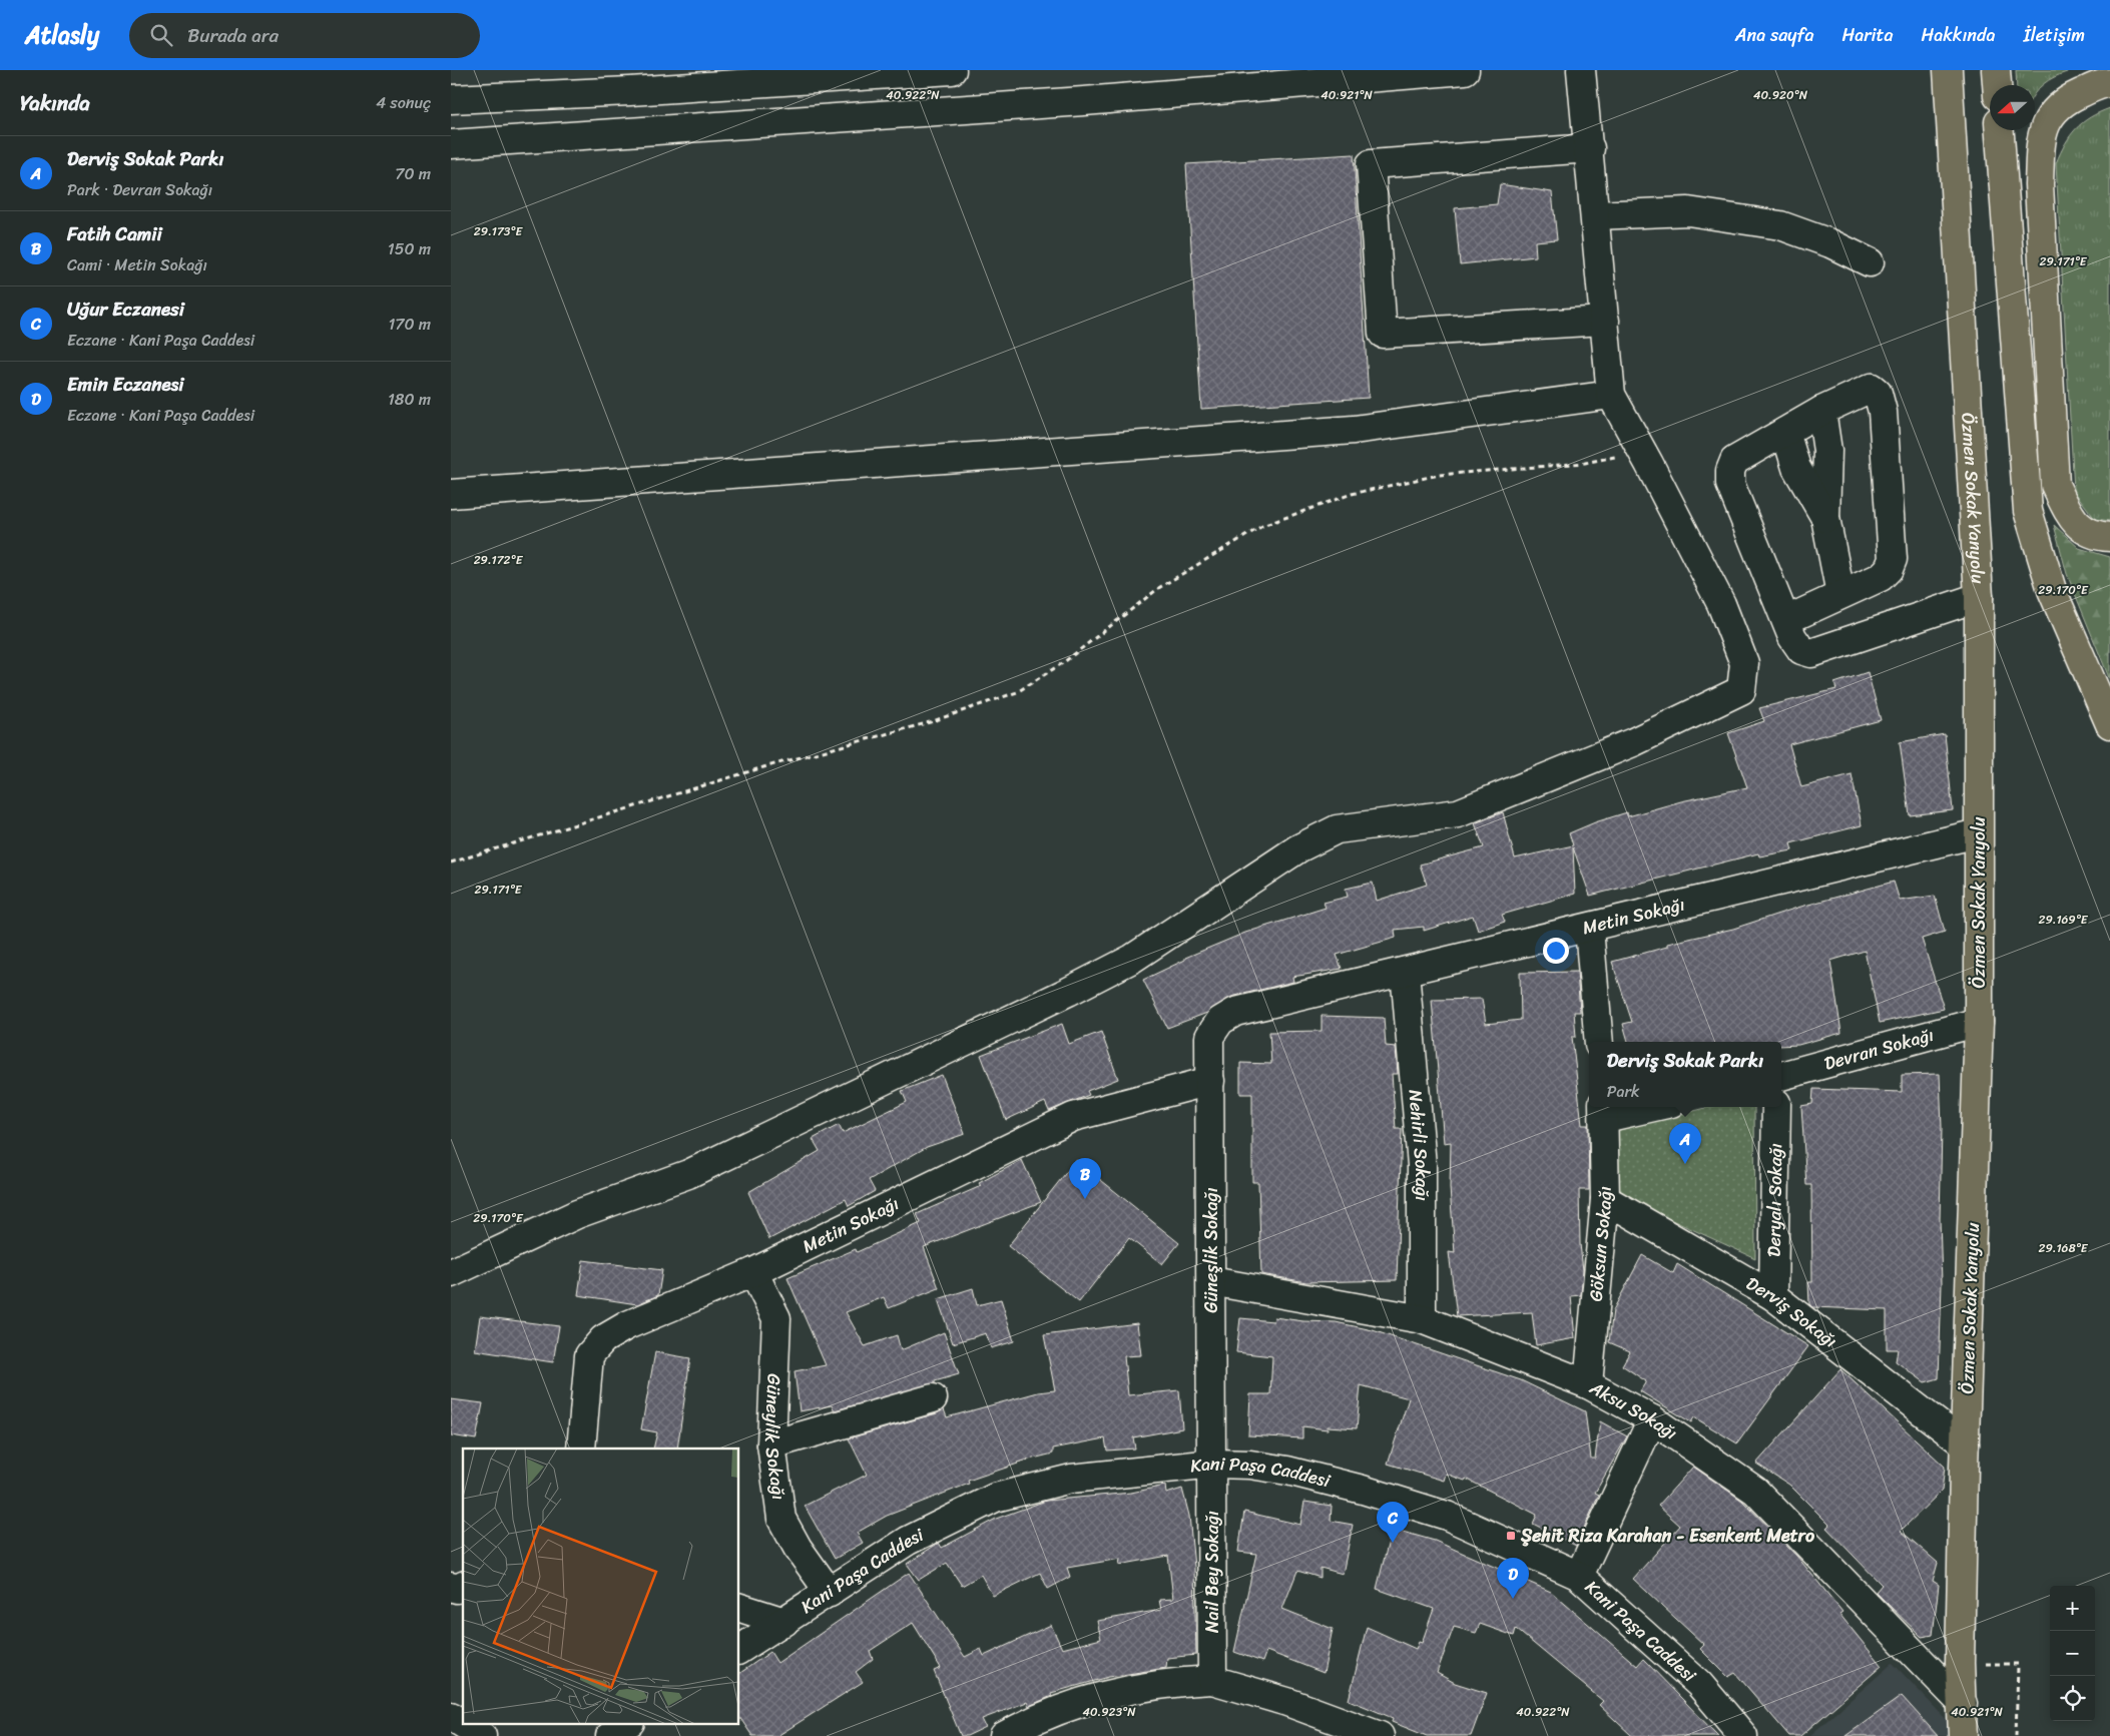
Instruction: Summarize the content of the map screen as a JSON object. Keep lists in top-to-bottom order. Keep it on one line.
{"streets":{"main road":["Özmen Sokak Yanyolu"],"street":["Metin Sokağı","Devran Sokağı","Nehirli Sokağı","Deryalı Sokağı","Göksun Sokağı","Güneşlik Sokağı","Derviş Sokağı","Aksu Sokağı","Güneylik Sokağı","Kani Paşa Caddesi","Nail Bey Sokağı"]},"crossings":[["Özmen Sokak Yanyolu","Metin Sokağı"],["Özmen Sokak Yanyolu","Devran Sokağı"],["Özmen Sokak Yanyolu","Derviş Sokağı"],["Özmen Sokak Yanyolu","Aksu Sokağı"],["Metin Sokağı","Nehirli Sokağı"],["Metin Sokağı","Güneşlik Sokağı"],["Metin Sokağı","Güneylik Sokağı"],["Nehirli Sokağı","Aksu Sokağı"],["Deryalı Sokağı","Derviş Sokağı"],["Göksun Sokağı","Derviş Sokağı"],["Göksun Sokağı","Aksu Sokağı"],["Güneşlik Sokağı","Aksu Sokağı"],["Güneşlik Sokağı","Kani Paşa Caddesi"],["Güneşlik Sokağı","Nail Bey Sokağı"],["Güneylik Sokağı","Kani Paşa Caddesi"],["Kani Paşa Caddesi","Nail Bey Sokağı"]],"places":{"transit":["Şehi̇t Riza Karahan - Esenkent Metro"]},"north":"left","page":{"header":"Atlasly","search":"Burada ara","nav":["Ana sayfa","Harita","Hakkında","İletişim"],"heading":["Yakında","4 sonuç"],"list":[{"mark":"A","name":"Derviş Sokak Parkı","note":"Park · Devran Sokağı","value":"70 m"},{"mark":"B","name":"Fatih Camii","note":"Cami · Metin Sokağı","value":"150 m"},{"mark":"C","name":"Uğur Eczanesi","note":"Eczane · Kani Paşa Caddesi","value":"170 m"},{"mark":"D","name":"Emin Eczanesi","note":"Eczane · Kani Paşa Caddesi","value":"180 m"}],"popup":["Derviş Sokak Parkı","Park"],"pins":["A","B","C","D"],"map_buttons":["+","−"]},"coordinates":["40.922°N","40.921°N","40.920°N","29.173°E","29.171°E","29.172°E","29.170°E","29.169°E","29.168°E","40.923°N"]}
